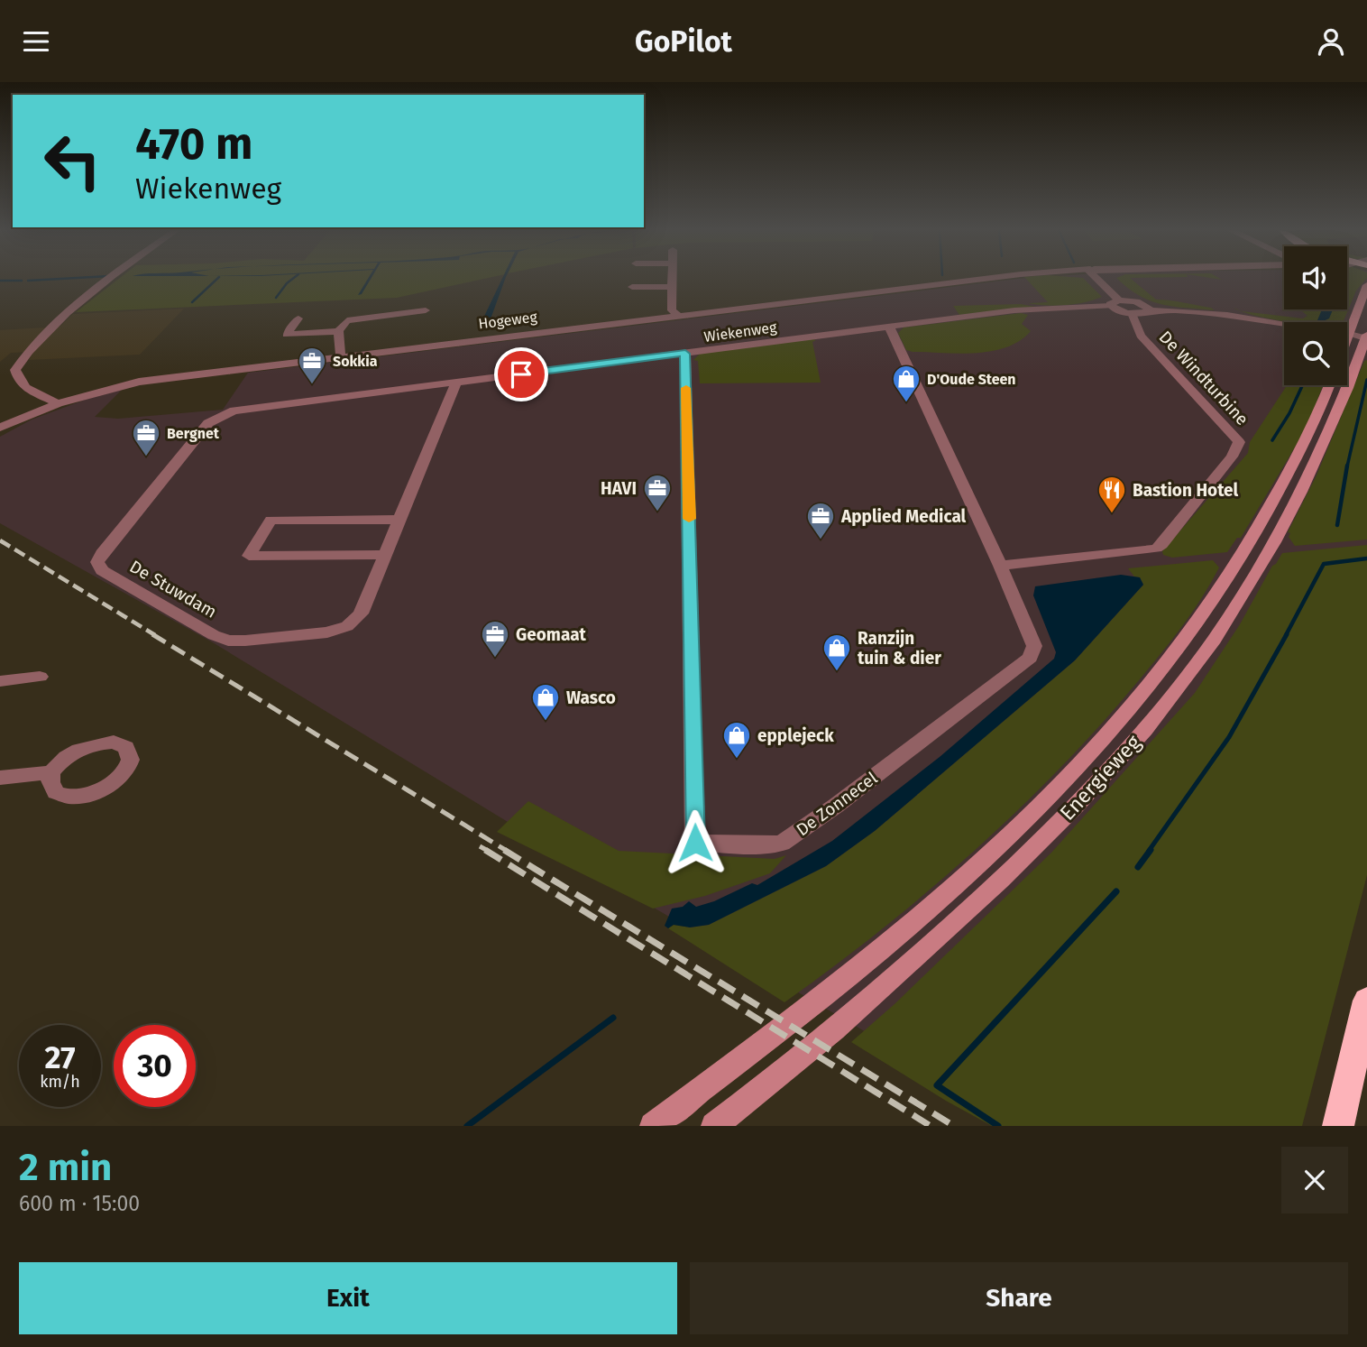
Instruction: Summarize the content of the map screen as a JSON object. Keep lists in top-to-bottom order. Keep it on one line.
{"streets":{"main road":["Energieweg"],"street":["Hogeweg","Wiekenweg","De Windturbine","De Stuwdam","De Zonnecel"]},"crossings":[["Wiekenweg","De Stuwdam"],["Wiekenweg","De Zonnecel"],["De Windturbine","De Zonnecel"]],"places":{"office":["Sokkia","Bergnet","HAVI","Applied Medical","Geomaat"],"shop":["D'Oude Steen","Ranzijn tuin & dier","Wasco","epplejeck"],"restaurant":["Bastion Hotel"]},"page":{"header":"GoPilot","turn":["470 m","Wiekenweg"],"speed":"27 km/h","limit":"30","heading":["2 min","600 m · 15:00"],"buttons":["Exit","Share"]}}
